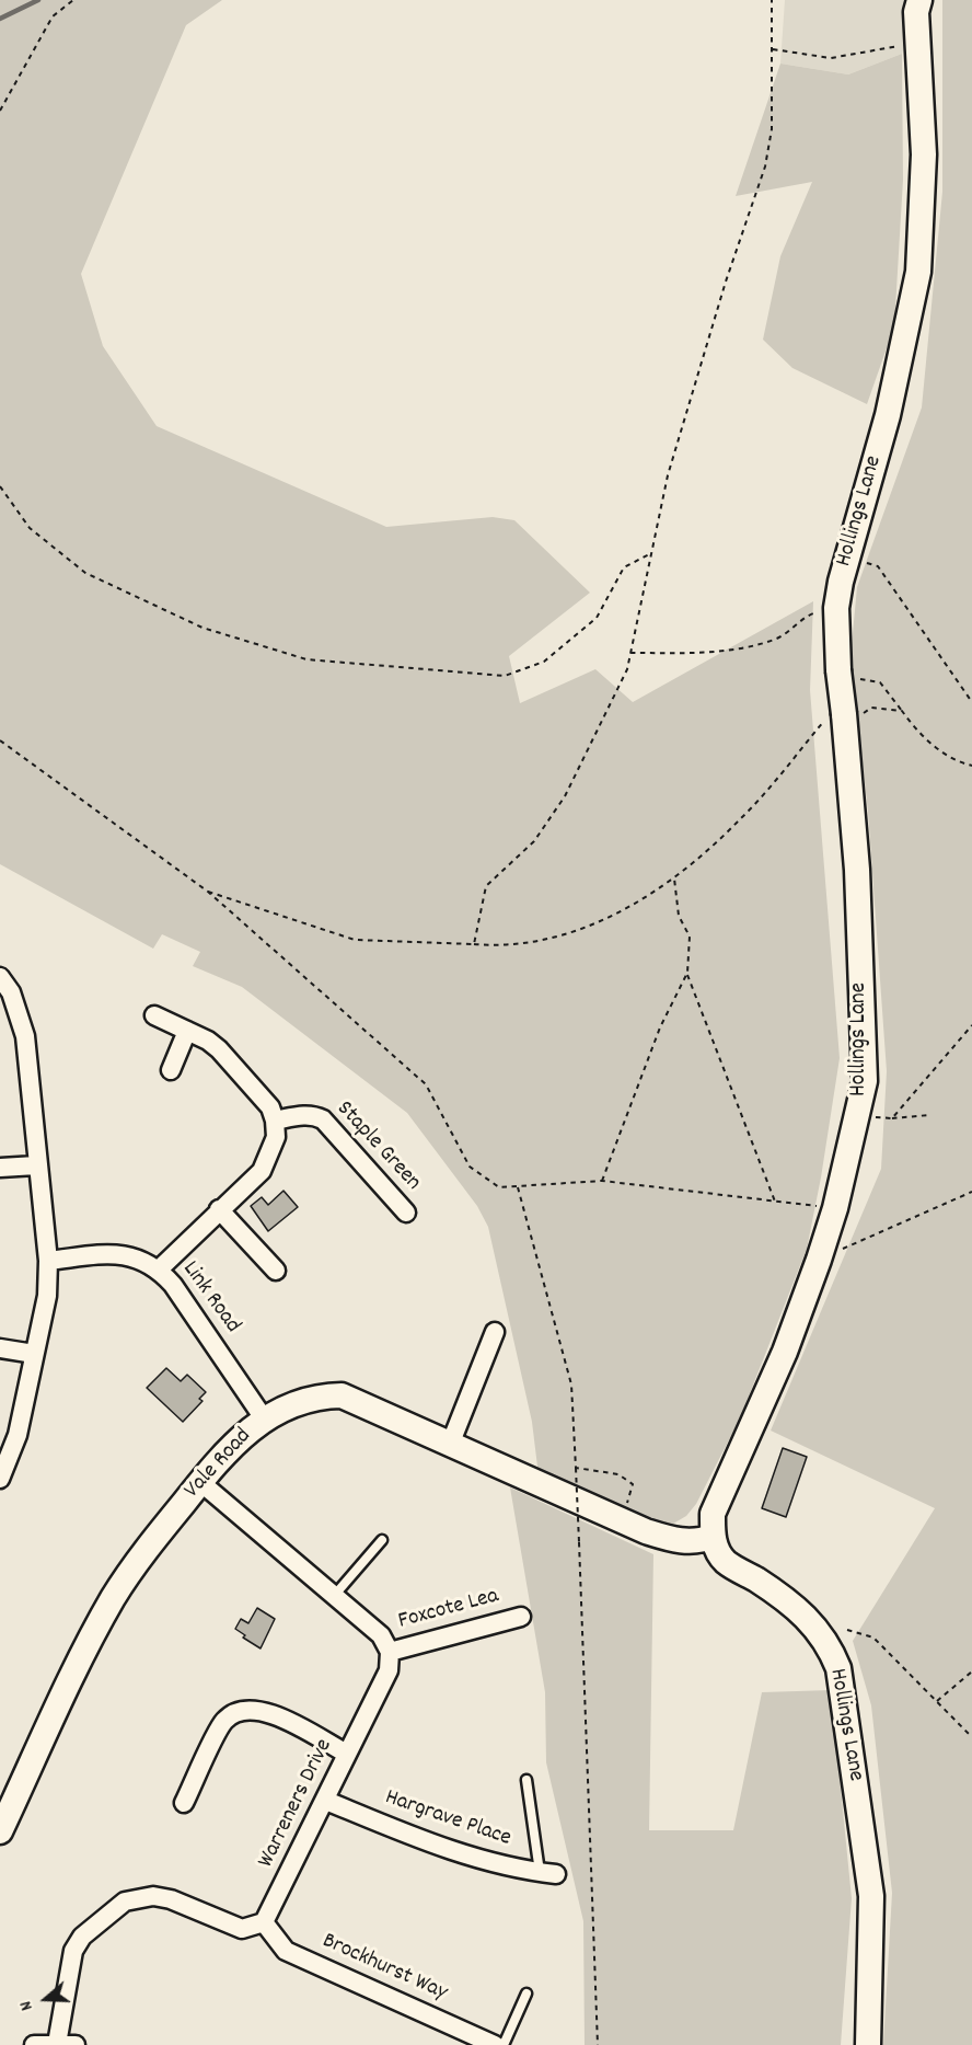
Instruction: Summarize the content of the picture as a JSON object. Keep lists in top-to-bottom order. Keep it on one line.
{"streets":{"street":["Hollings Lane","Staple Green","Link Road","Vale Road","Foxcote Lea","Warreners Drive","Hargrave Place","Brockhurst Way"]},"crossings":[["Hollings Lane","Vale Road"],["Link Road","Vale Road"],["Foxcote Lea","Warreners Drive"],["Warreners Drive","Hargrave Place"],["Warreners Drive","Brockhurst Way"]],"north":"left"}
